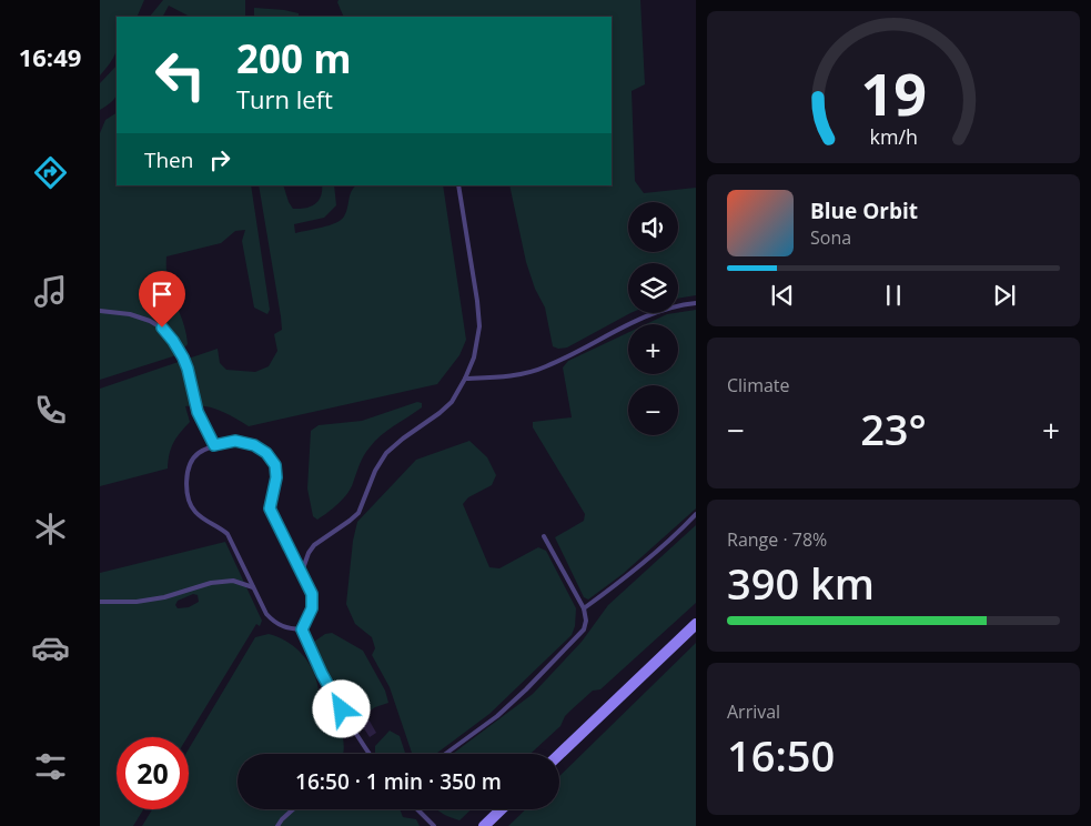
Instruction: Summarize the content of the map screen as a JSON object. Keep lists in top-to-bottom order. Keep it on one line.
{"page":{"tabs":"16:49","turn":["200 m","Turn left"],"then":"Then","song":["Blue Orbit","Sona"],"map_buttons":["+","−"],"tile":["Climate",["Range · 78%","390 km"],["Arrival","16:50"]],"heat":["−","23°","+"],"limit":"20","trip":"16:50 · 1 min · 350 m","gauge":["19","km/h"]}}
